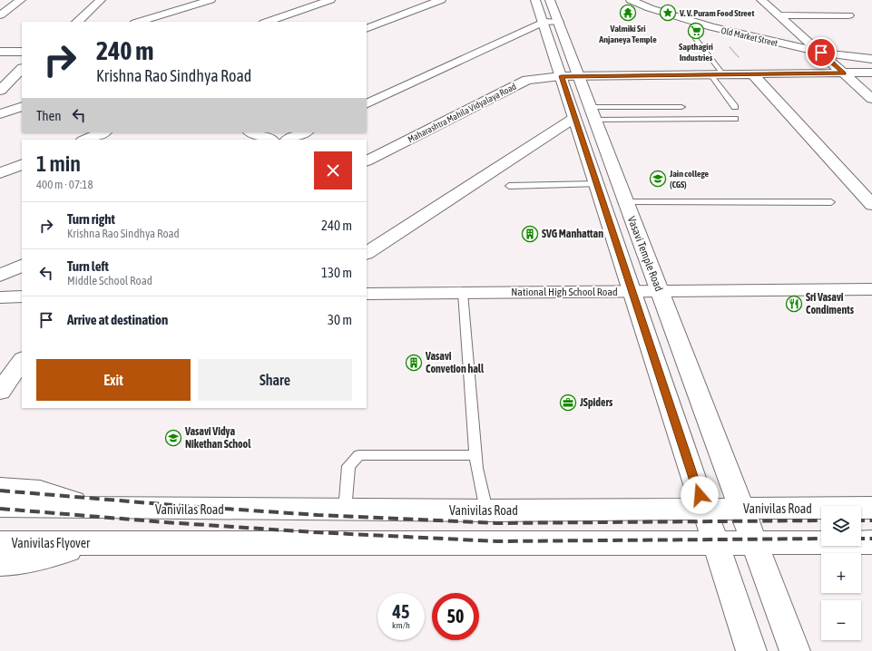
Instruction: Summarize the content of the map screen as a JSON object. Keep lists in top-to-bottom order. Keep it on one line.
{"streets":{"street":["Old Market Street","Maharashtra Mahila Vidyalaya Road","Vasavi Temple Road","National High School Road","Vanivilas Road","Vanivilas Flyover"]},"crossings":[["Maharashtra Mahila Vidyalaya Road","Vasavi Temple Road"],["Vasavi Temple Road","National High School Road"],["Vasavi Temple Road","Vanivilas Road"]],"places":{"temple":["Valmiki Sri Anjaneya Temple"],"place":["V. V. Puram Food Street"],"supermarket":["Sapthagiri Industries"],"school or university":["Jain college (CGS)","Vasavi Vidya Nikethan School"],"building":["SVG Manhattan","Vasavi Convetion hall"],"restaurant":["Sri Vasavi Condiments"],"office":["JSpiders"]},"page":{"turn":["240 m","Krishna Rao Sindhya Road"],"then":"Then","heading":["1 min","400 m · 07:18"],"list":[{"name":"Turn right","note":"Krishna Rao Sindhya Road","value":"240 m"},{"name":"Turn left","note":"Middle School Road","value":"130 m"},{"name":"Arrive at destination","value":"30 m"}],"buttons":["Exit","Share"],"map_buttons":["+","−"],"speed":"45 km/h","limit":"50"}}
